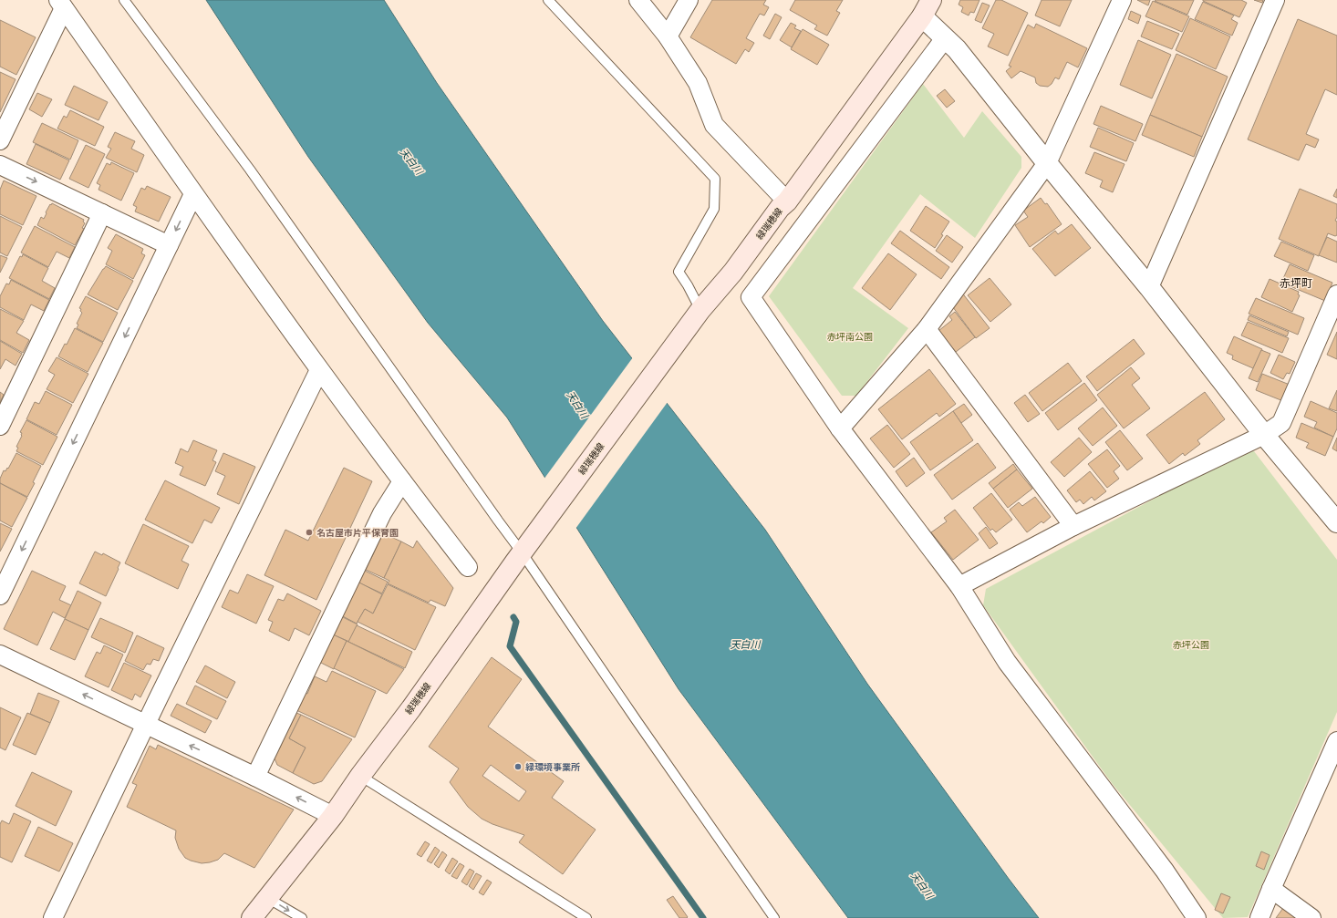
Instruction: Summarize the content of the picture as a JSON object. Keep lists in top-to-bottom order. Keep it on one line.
{"streets":{"main road":["緑瑞穂線"]},"districts":["赤坪町"],"water":["天白川"],"parks":["赤坪南公園","赤坪公園"],"places":["名古屋市片平保育園","緑環境事業所"]}
